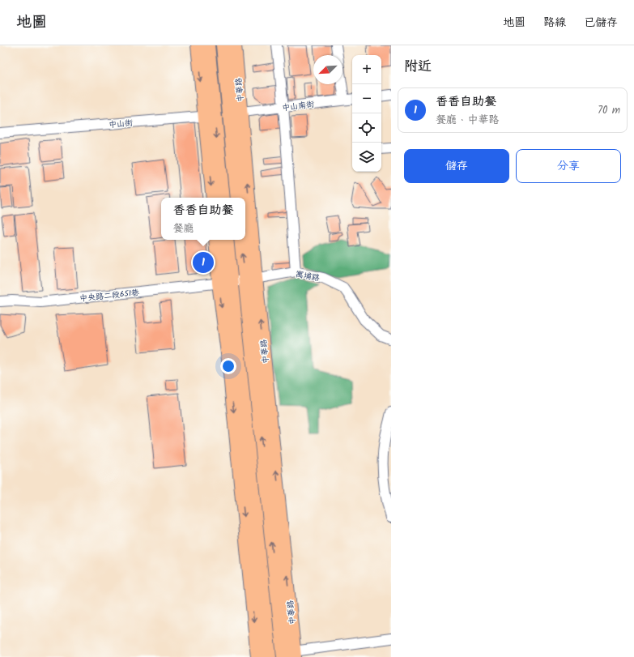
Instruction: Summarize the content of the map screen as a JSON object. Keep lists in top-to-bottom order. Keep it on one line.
{"streets":{"main road":["中華路"],"street":["中山南街","中山街","寓埔路","中央路二段651巷"]},"crossings":[["中華路","中山南街"],["中華路","中山街"],["中華路","寓埔路"],["中山南街","中山街"],["寓埔路","中央路二段651巷"]],"north":"bottom left","page":{"header":"地圖","nav":["地圖","路線","已儲存"],"heading":"附近","map_buttons":["+","−"],"list":[{"mark":"1","name":"香香自助餐","note":"餐廳 · 中華路","value":"70 m"}],"buttons":["儲存","分享"],"popup":["香香自助餐","餐廳"],"pins":"1"}}
